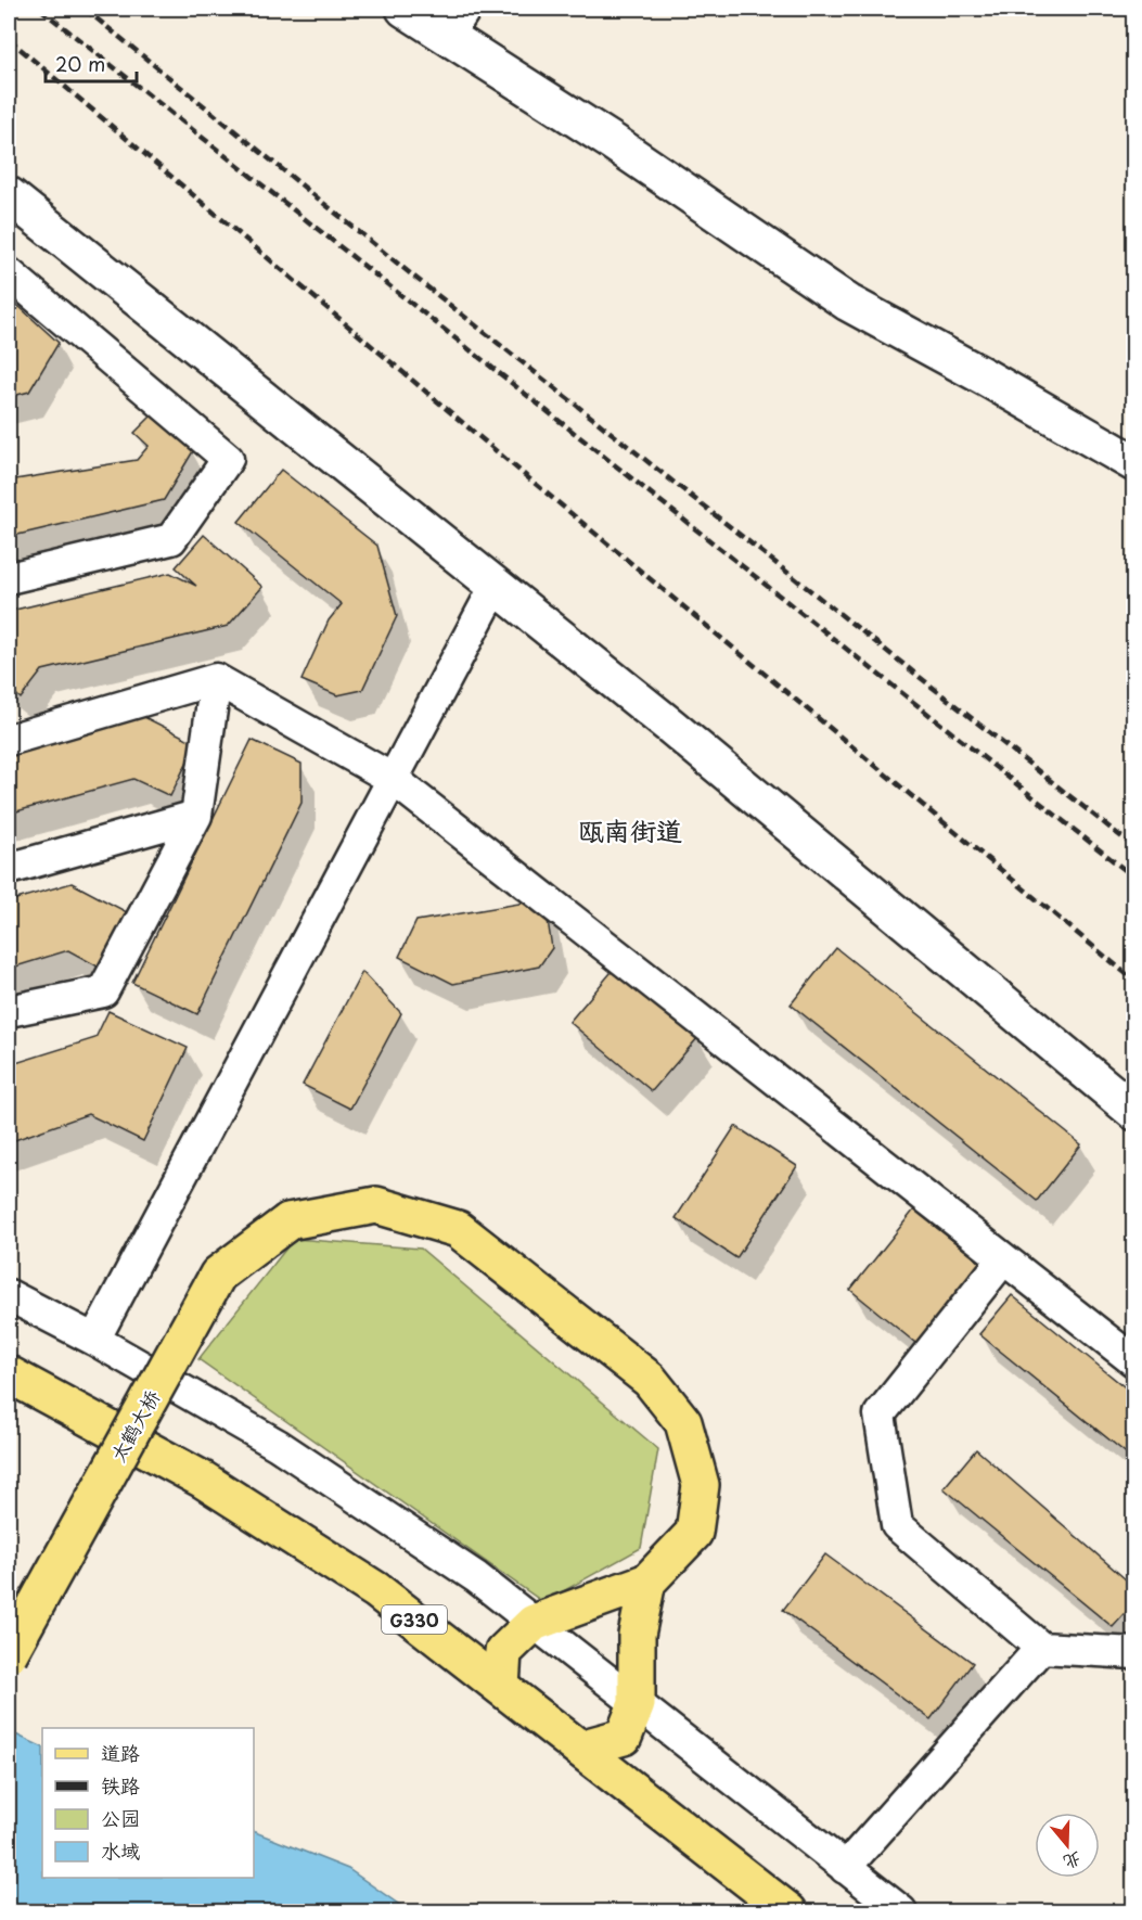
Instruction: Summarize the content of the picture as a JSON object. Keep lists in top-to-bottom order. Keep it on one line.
{"streets":{"main road":["太鹤大桥","G330"]},"districts":["瓯南街道"],"legend":["道路","铁路","公园","水域"],"scale_bar":"20 m","north":"bottom"}
